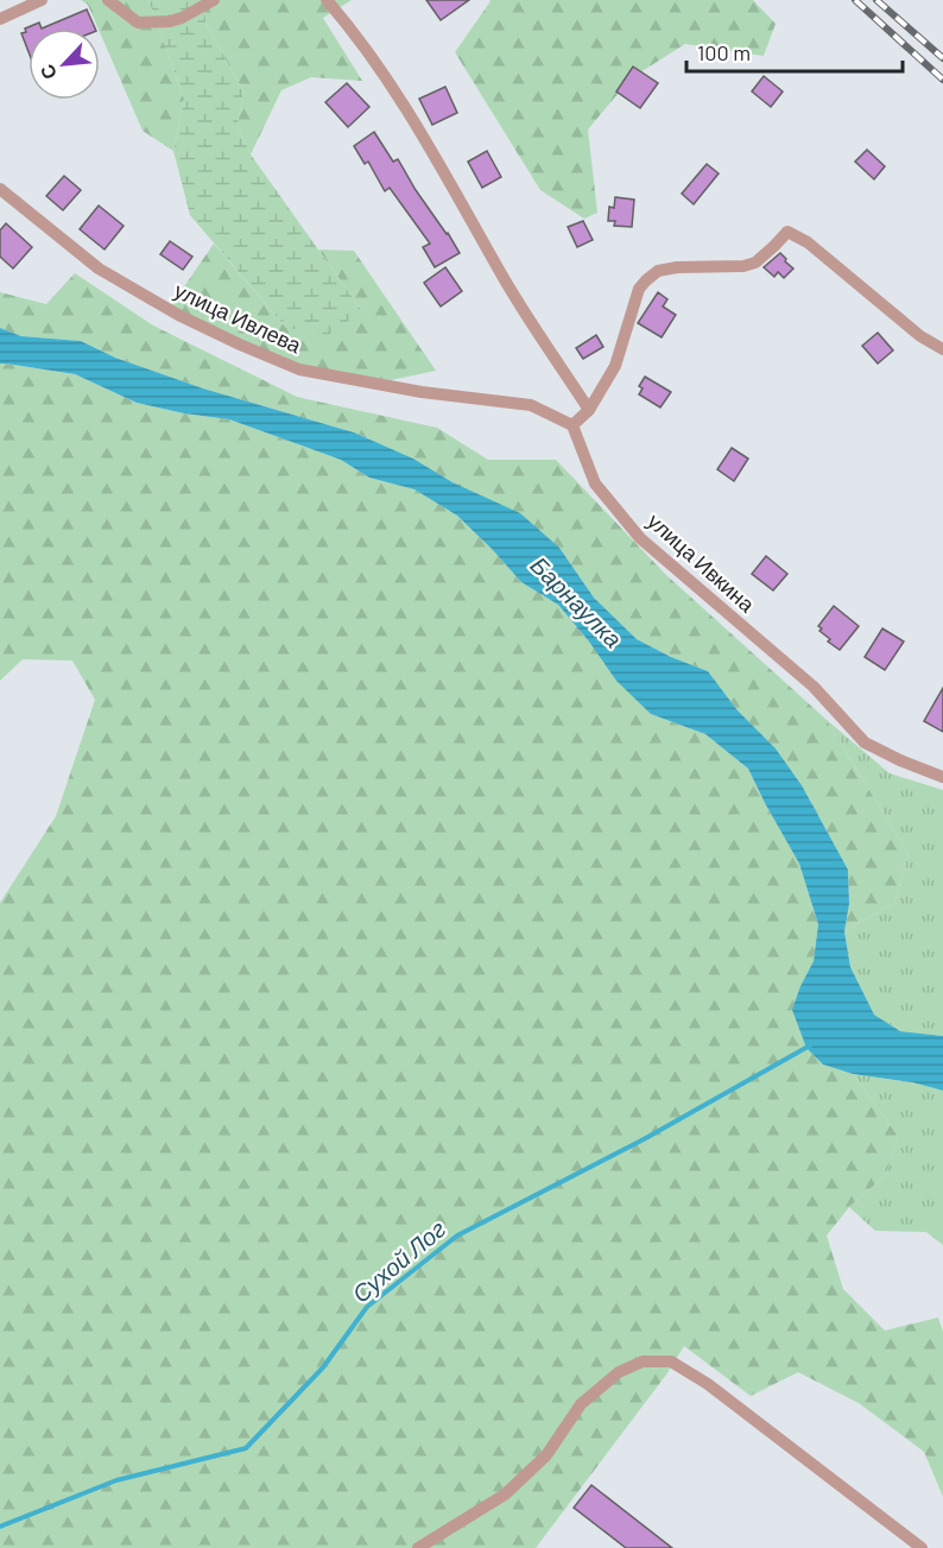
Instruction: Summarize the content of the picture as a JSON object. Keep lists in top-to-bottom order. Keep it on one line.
{"streets":{"street":["улица Ивлева","улица Ивкина"]},"crossings":[["улица Ивлева","улица Ивкина"]],"water":["Барнаулка","Сухой Лог"],"scale_bar":"100 m","north":"bottom left"}
